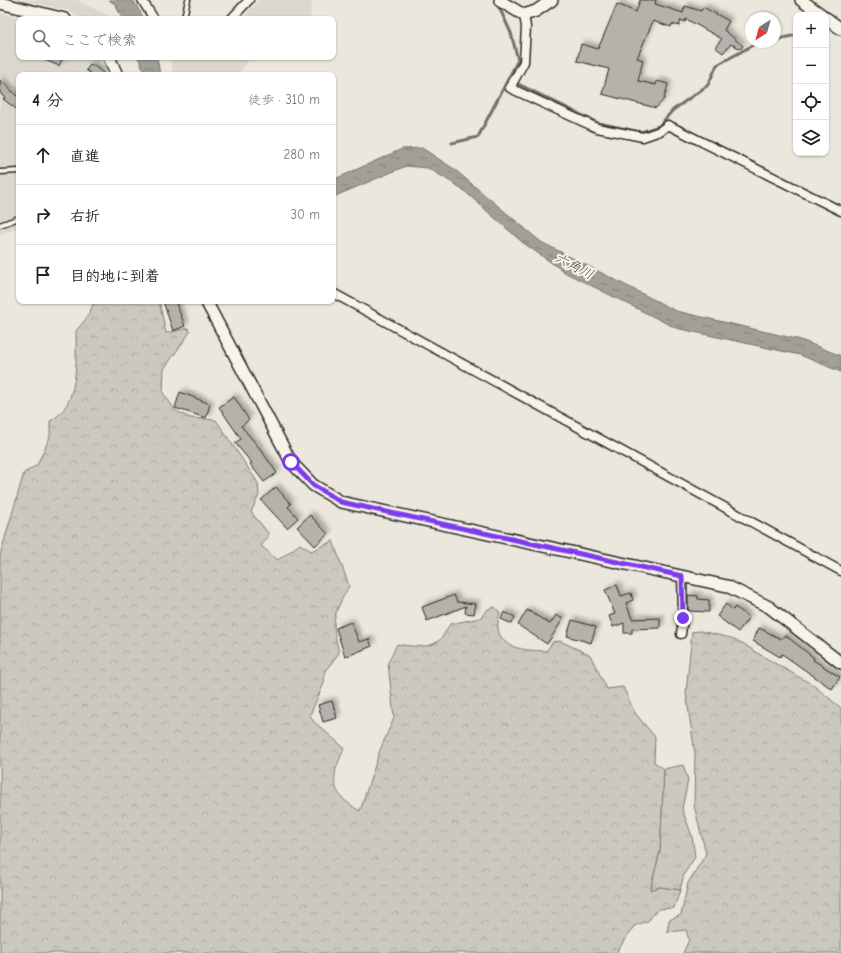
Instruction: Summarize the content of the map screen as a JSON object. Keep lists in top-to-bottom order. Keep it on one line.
{"water":["六角川"],"north":"bottom left","page":{"map_buttons":["+","−"],"search":"ここで検索","heading":["4 分","徒歩 · 310 m"],"list":[["直進","280 m"],["右折","30 m"],"目的地に到着"]}}
